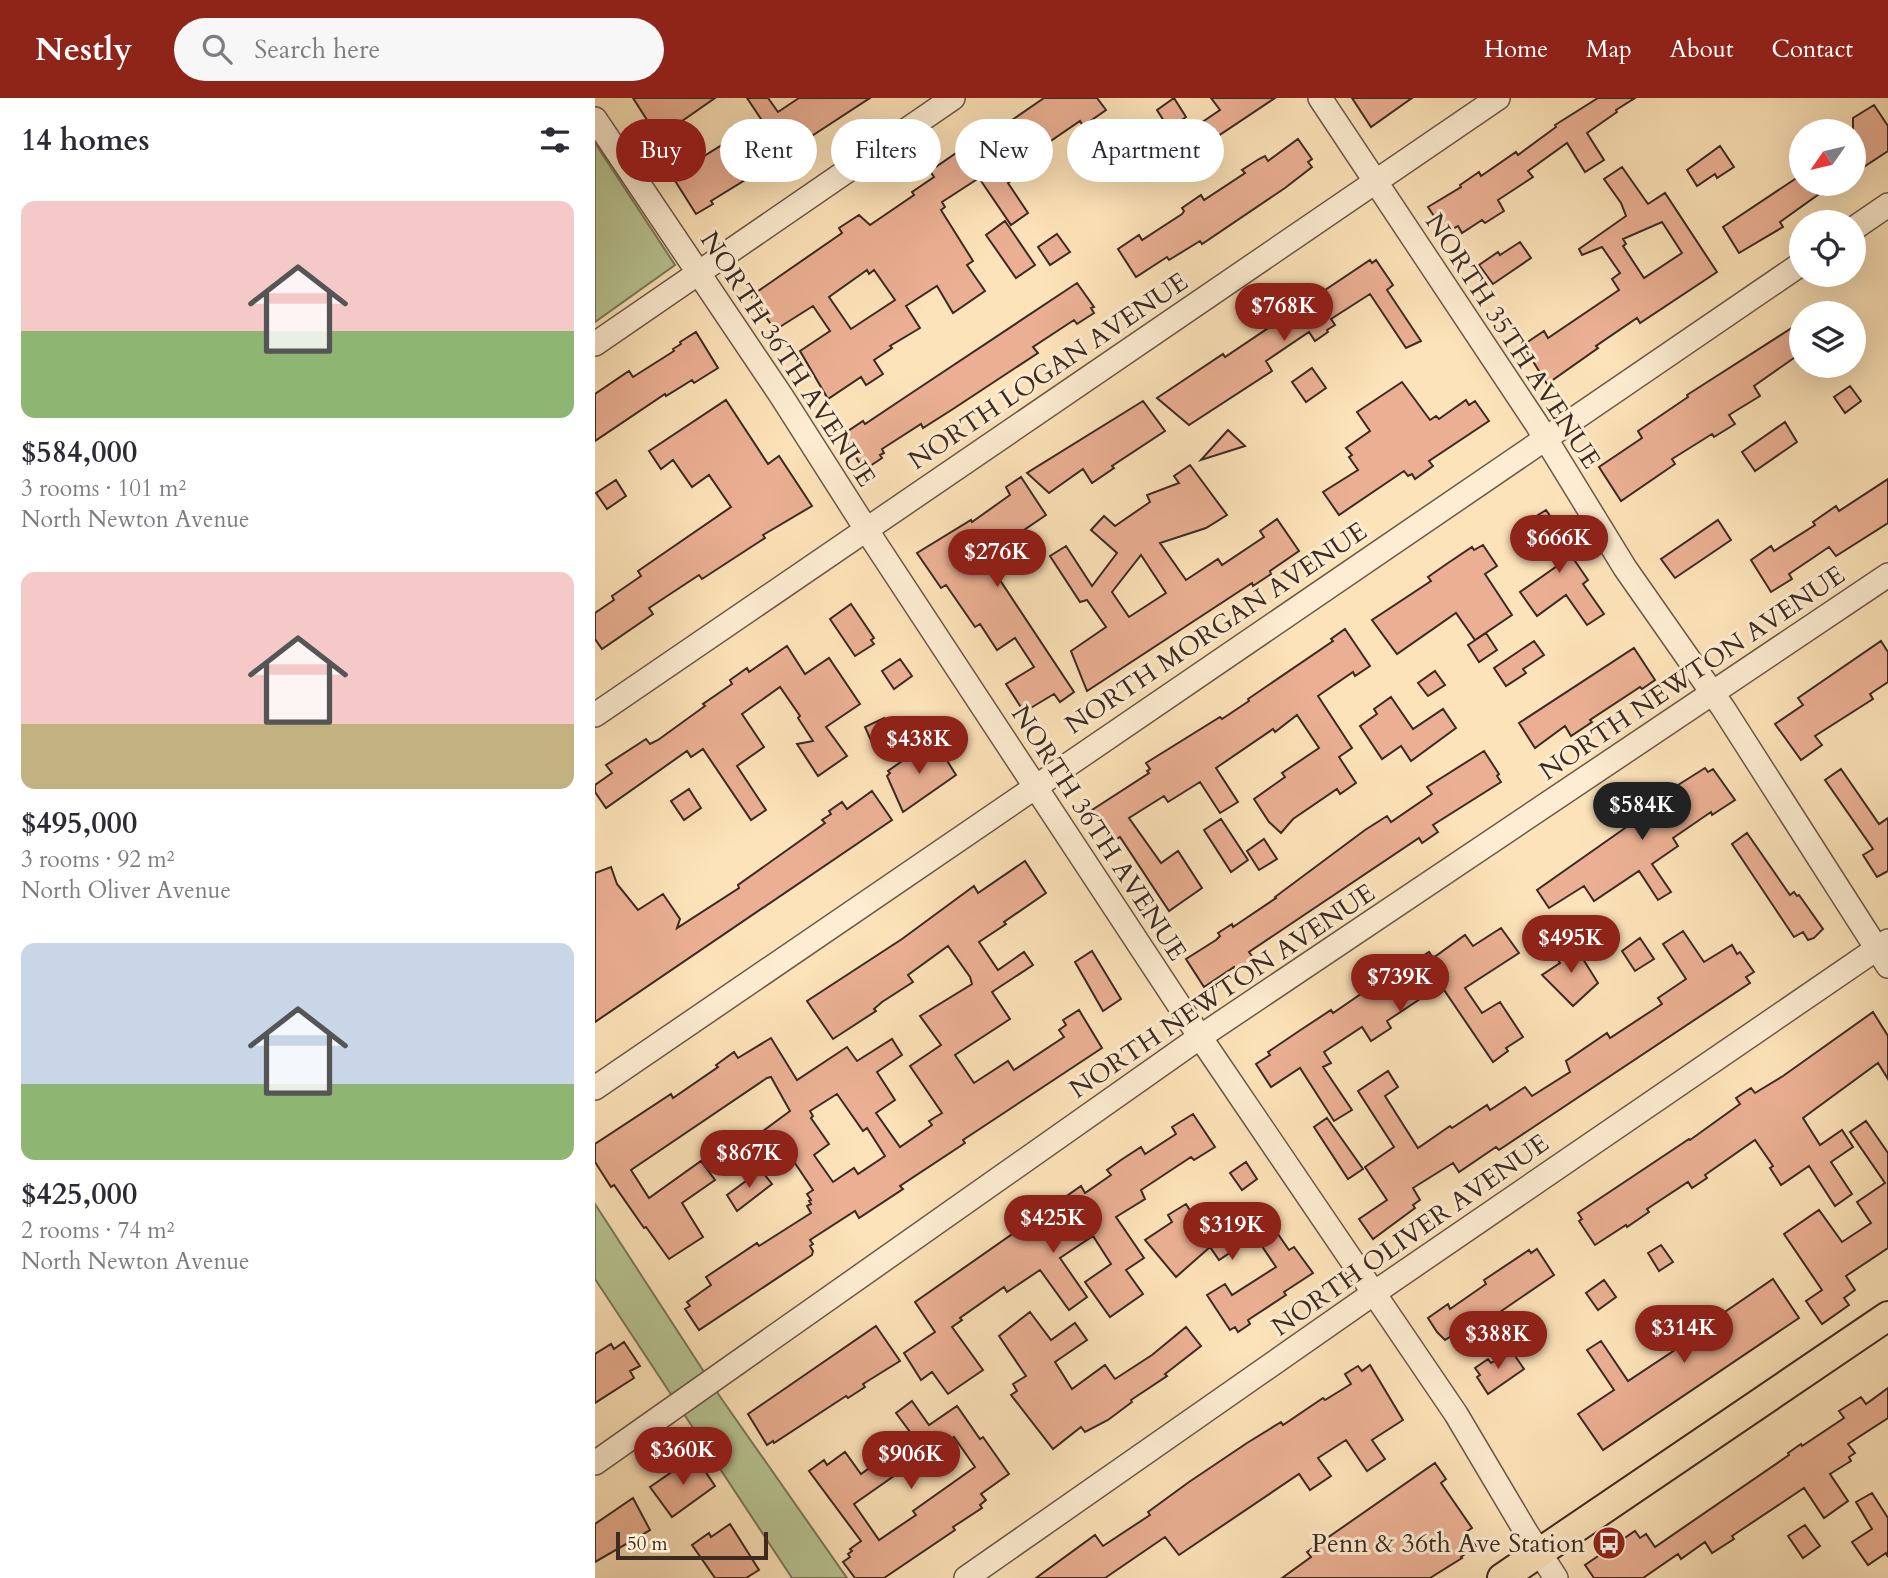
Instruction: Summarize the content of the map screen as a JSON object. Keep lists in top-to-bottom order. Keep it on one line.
{"streets":{"street":["NORTH 35TH AVENUE","NORTH 36TH AVENUE","NORTH LOGAN AVENUE","NORTH MORGAN AVENUE","NORTH NEWTON AVENUE","NORTH OLIVER AVENUE"]},"crossings":[["NORTH 35TH AVENUE","NORTH LOGAN AVENUE"],["NORTH 35TH AVENUE","NORTH MORGAN AVENUE"],["NORTH 35TH AVENUE","NORTH NEWTON AVENUE"],["NORTH 35TH AVENUE","NORTH OLIVER AVENUE"],["NORTH 36TH AVENUE","NORTH LOGAN AVENUE"],["NORTH 36TH AVENUE","NORTH MORGAN AVENUE"],["NORTH 36TH AVENUE","NORTH NEWTON AVENUE"],["NORTH 36TH AVENUE","NORTH OLIVER AVENUE"]],"places":{"bus stop":["Penn & 36th Ave Station"]},"scale_bar":"50 m","north":"bottom left","page":{"header":"Nestly","search":"Search here","nav":["Home","Map","About","Contact"],"heading":"14 homes","chip":["Buy","Rent","Filters","New","Apartment"],"list":[{"name":"$584,000","note":"3 rooms · 101 m² · North Newton Avenue"},{"name":"$495,000","note":"3 rooms · 92 m² · North Oliver Avenue"},{"name":"$425,000","note":"2 rooms · 74 m² · North Newton Avenue"}],"price":["$768K","$666K","$276K","$438K","$584K","$495K","$739K","$867K","$425K","$319K","$314K","$388K","$360K","$906K"],"scale":"50 m"}}
